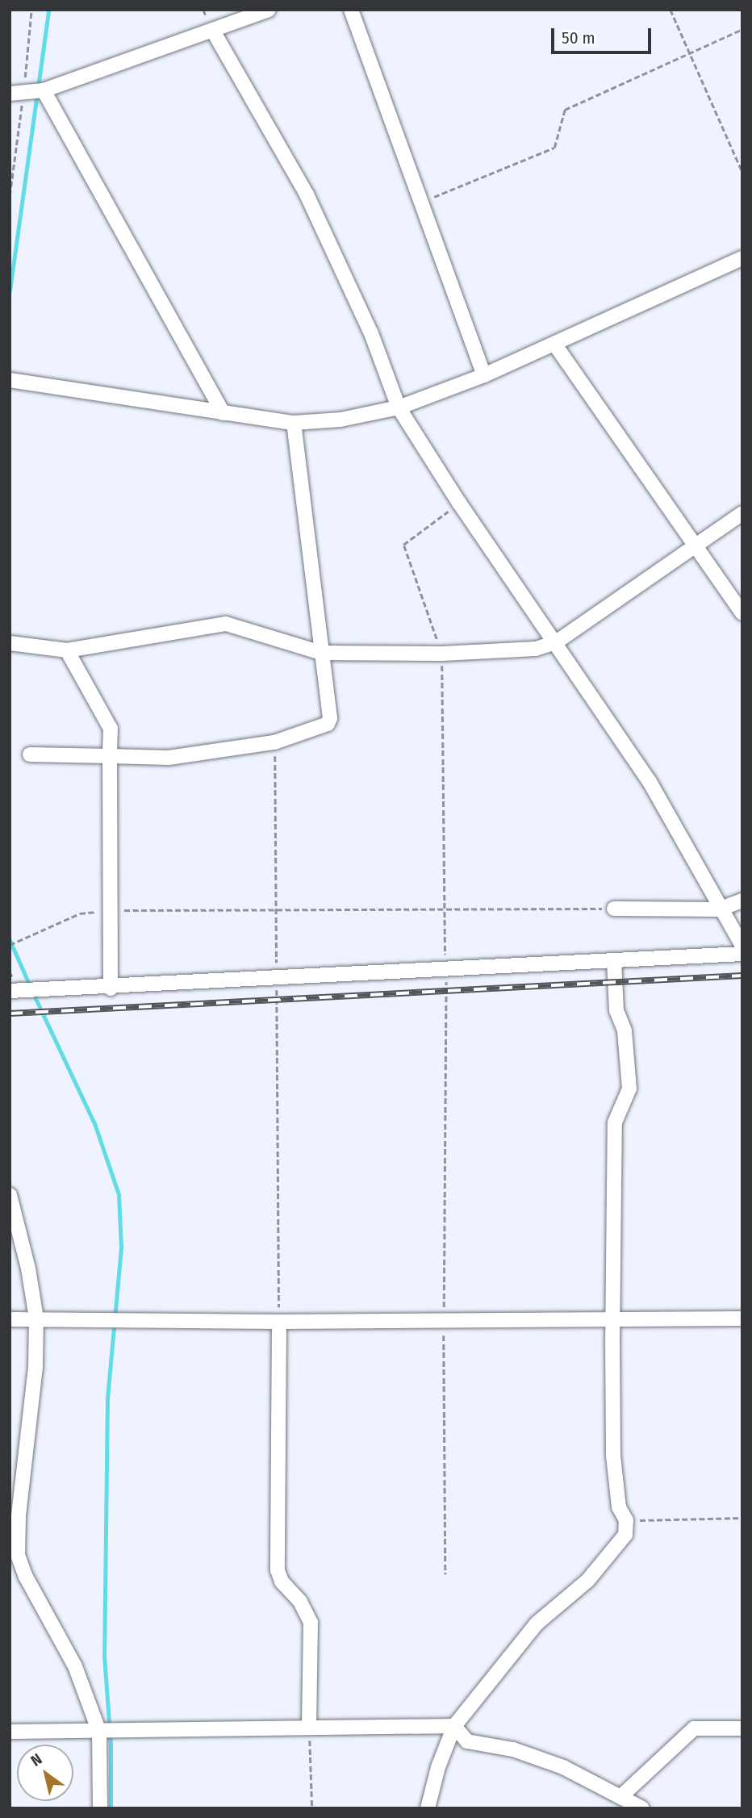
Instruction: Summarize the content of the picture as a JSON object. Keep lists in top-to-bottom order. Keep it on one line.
{"scale_bar":"50 m","north":"top left"}
